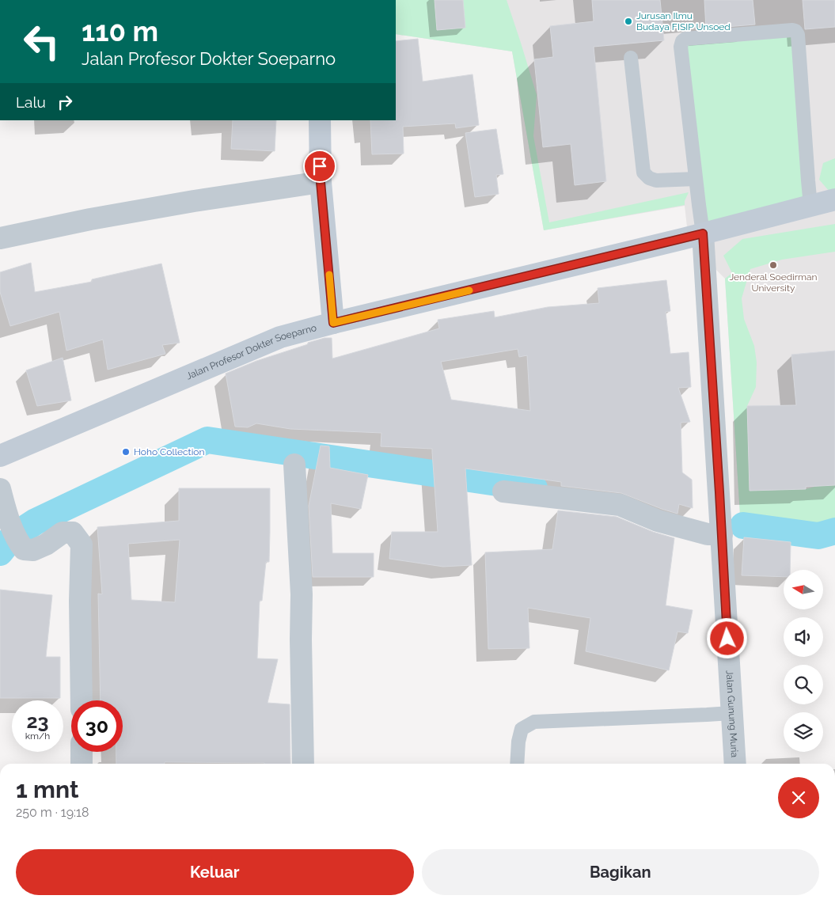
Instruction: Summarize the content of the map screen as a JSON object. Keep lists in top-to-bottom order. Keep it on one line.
{"streets":{"street":["Jalan Profesor Dokter Soeparno","Jalan Gunung Muria"]},"crossings":[["Jalan Profesor Dokter Soeparno","Jalan Gunung Muria"]],"places":["Jurusan Ilmu Budaya FISIP Unsoed","Jenderal Soedirman University","Hoho Collection"],"north":"left","page":{"turn":["110 m","Jalan Profesor Dokter Soeparno"],"then":"Lalu","speed":"23 km/h","limit":"30","heading":["1 mnt","250 m · 19:18"],"buttons":["Keluar","Bagikan"]}}
